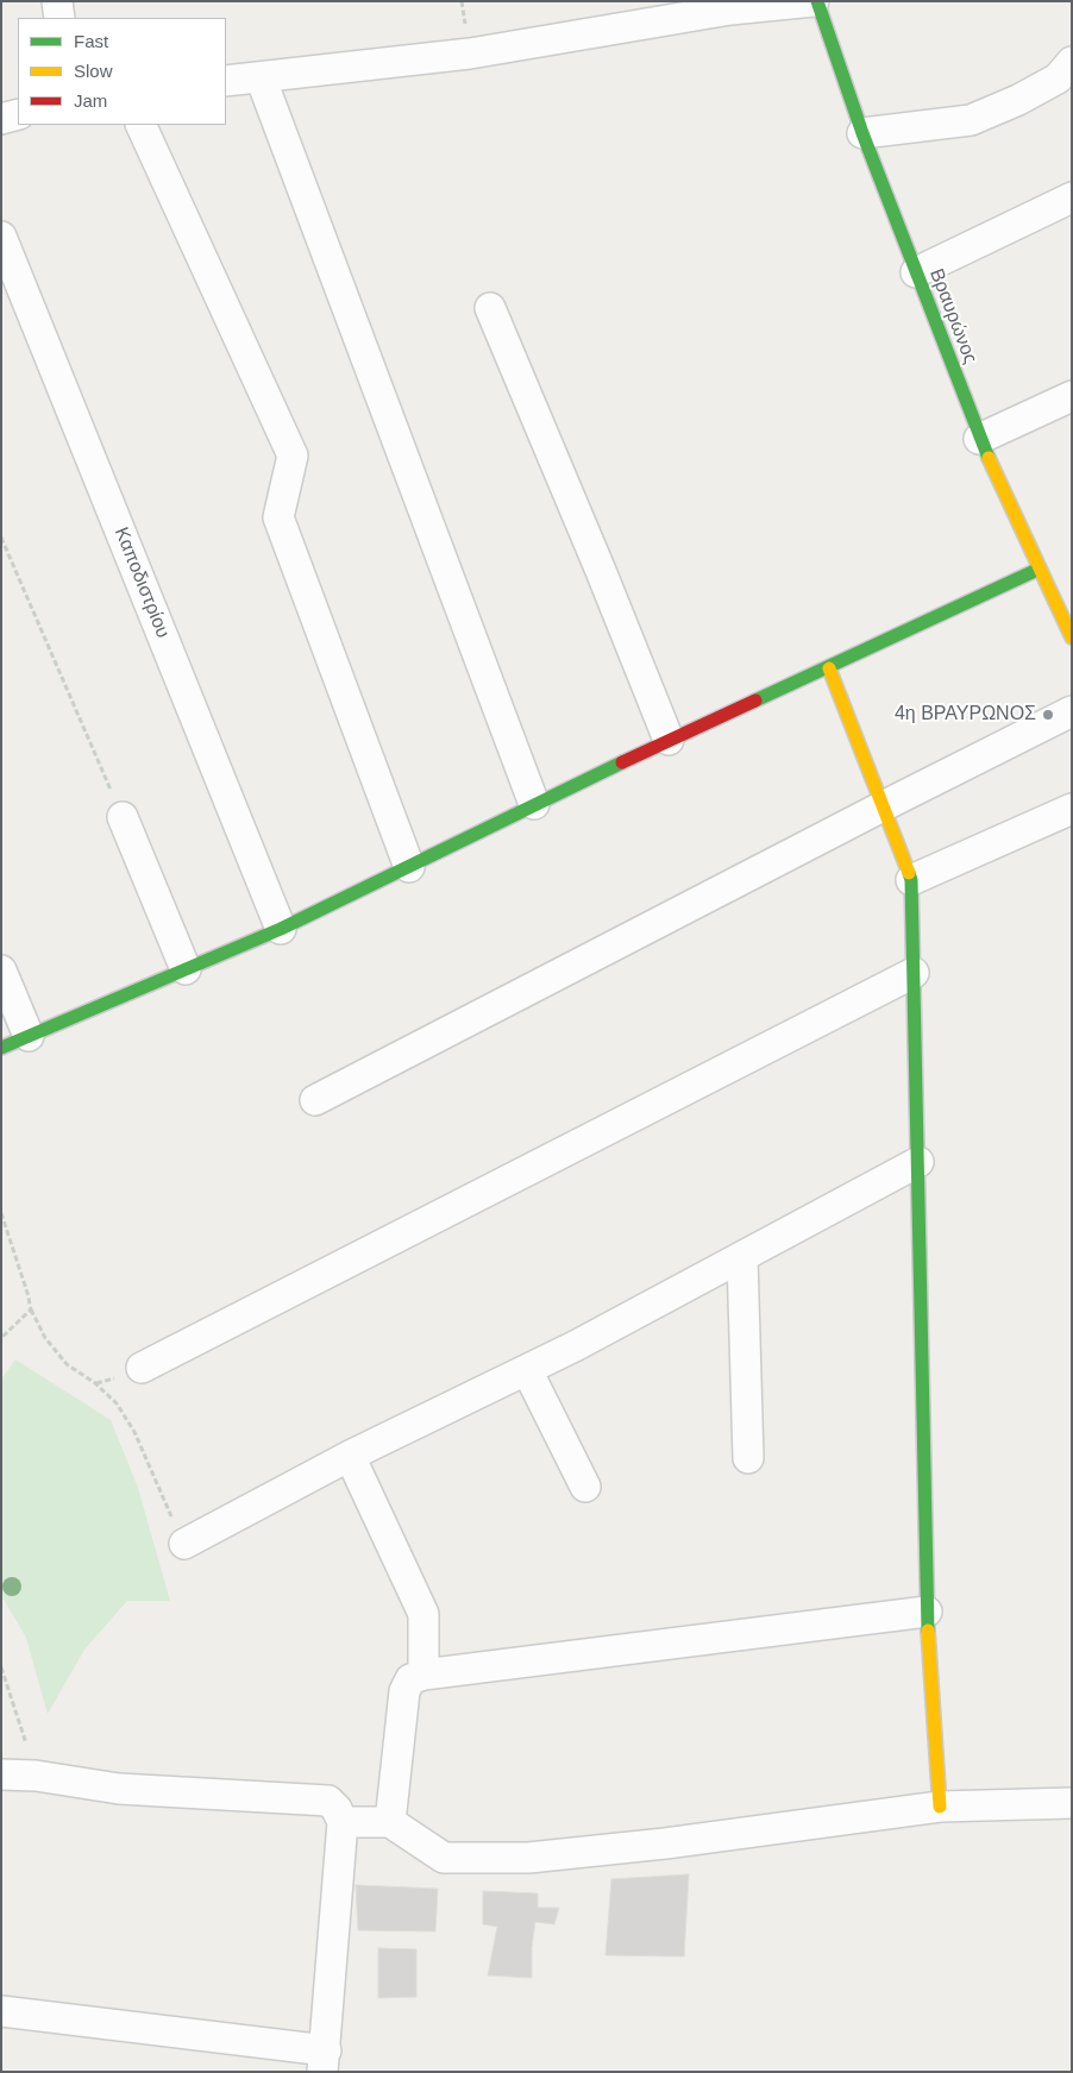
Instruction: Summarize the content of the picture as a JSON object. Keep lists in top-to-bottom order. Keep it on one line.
{"streets":{"street":["Βραυρώνος","Καποδιστρίου"]},"places":["4η ΒΡΑΥΡΩΝΟΣ"],"legend":["Fast","Slow","Jam"]}
